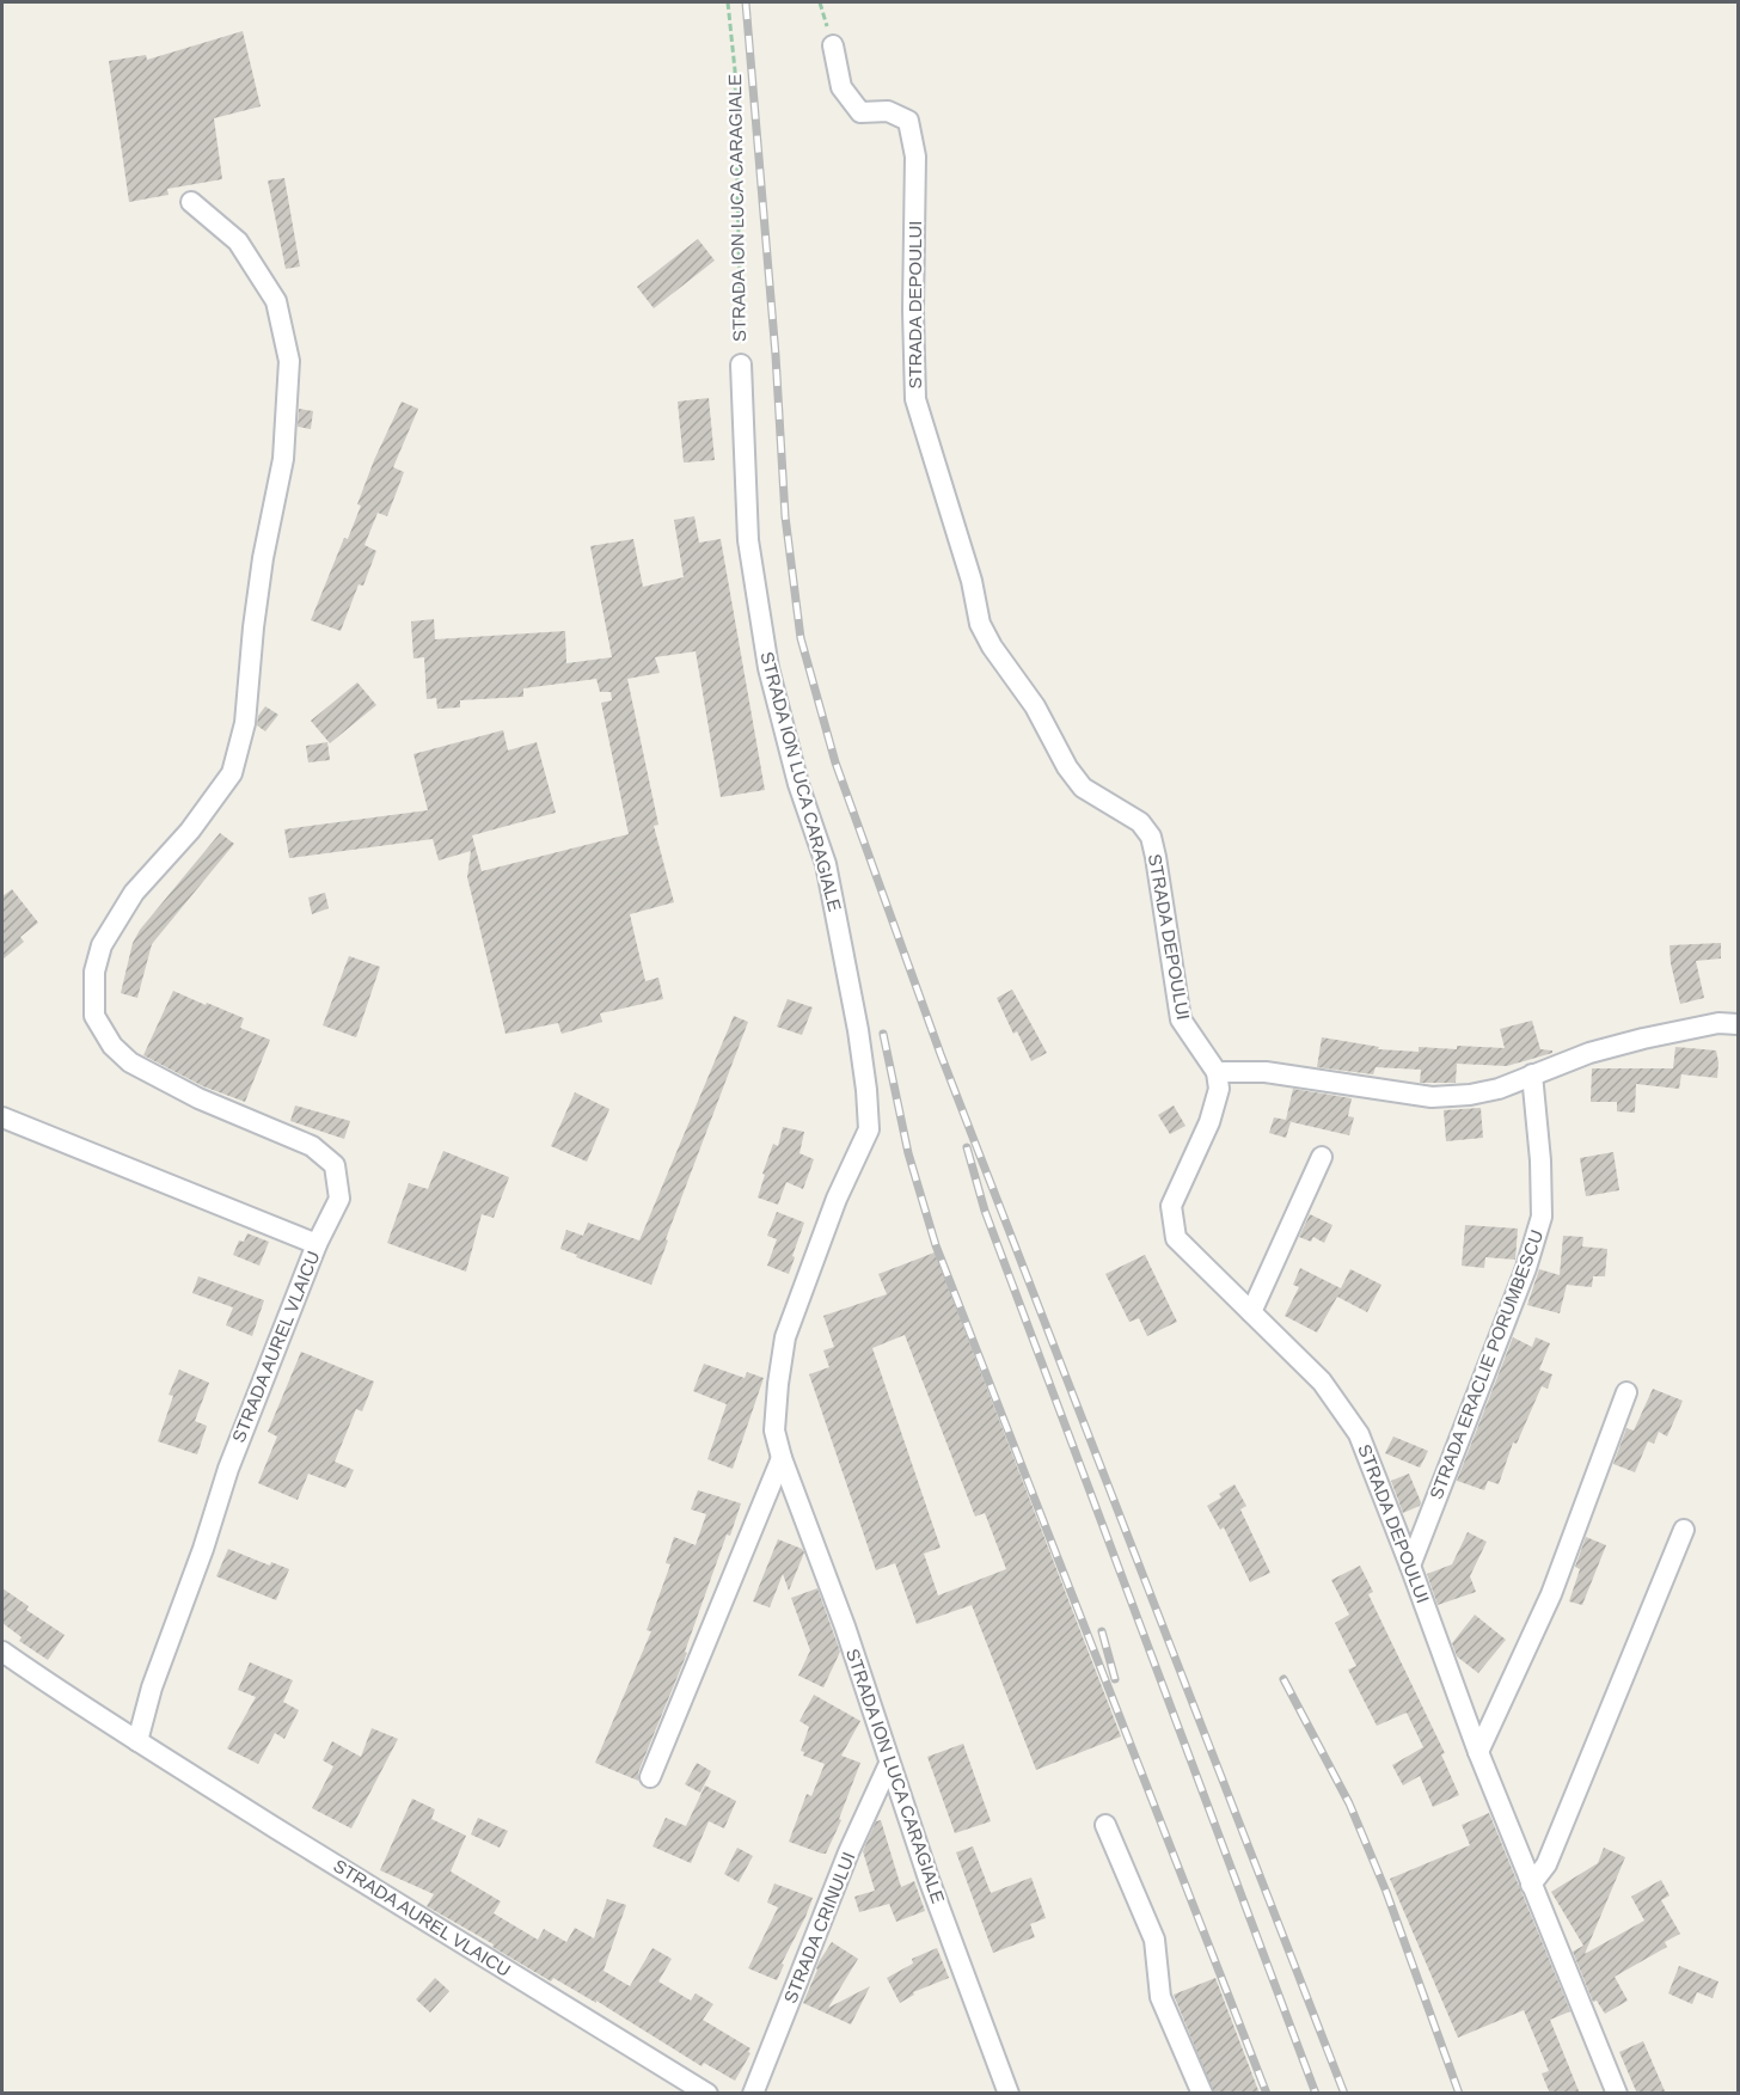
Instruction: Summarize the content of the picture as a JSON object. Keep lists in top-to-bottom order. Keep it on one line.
{"streets":{"street":["STRADA ION LUCA CARAGIALE","STRADA DEPOULUI","STRADA AUREL VLAICU","STRADA ERACLIE PORUMBESCU","STRADA CRINULUI"]},"crossings":[["STRADA ION LUCA CARAGIALE","STRADA CRINULUI"],["STRADA DEPOULUI","STRADA ERACLIE PORUMBESCU"]]}
